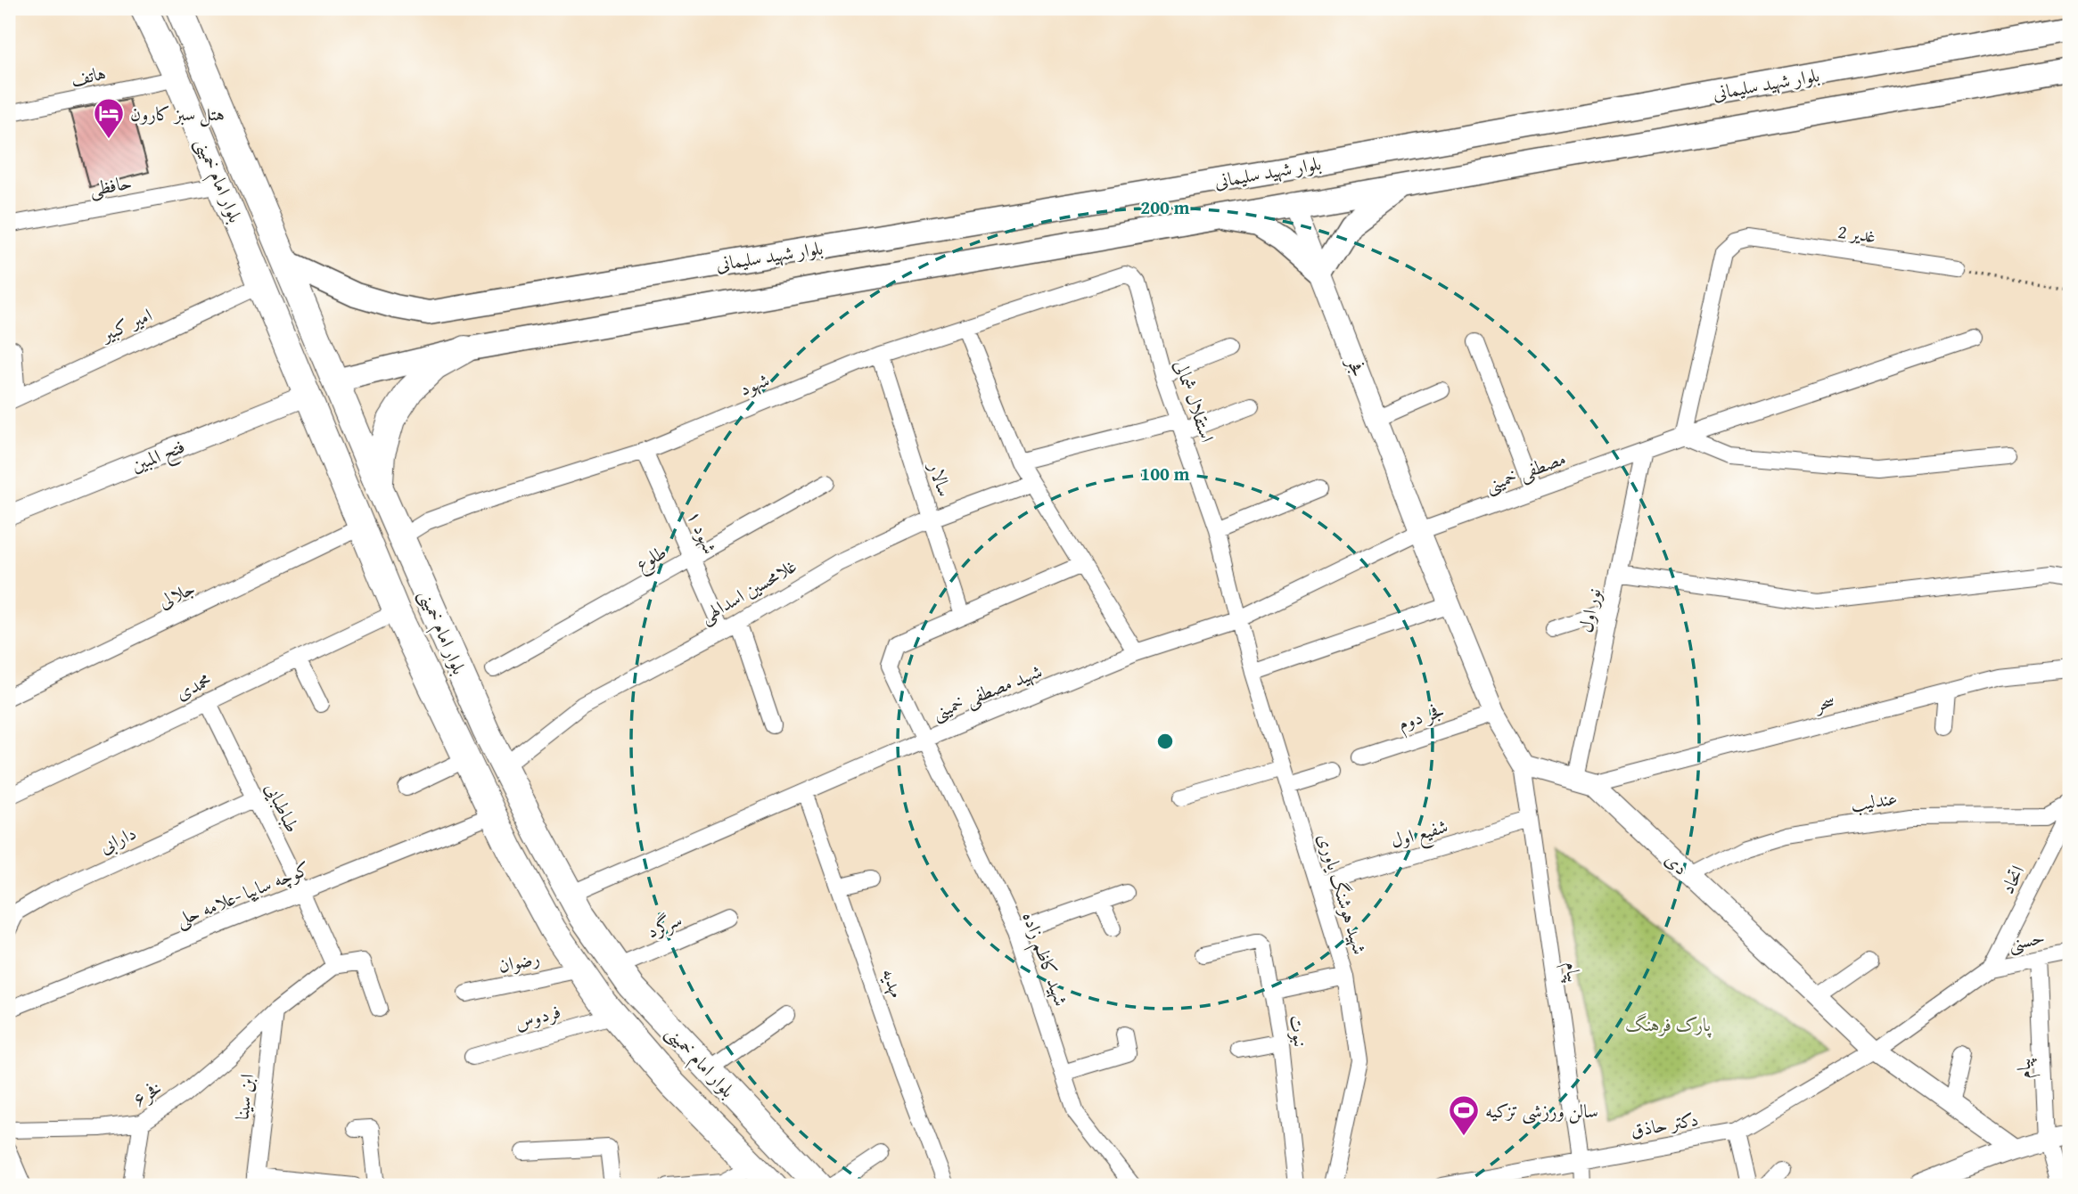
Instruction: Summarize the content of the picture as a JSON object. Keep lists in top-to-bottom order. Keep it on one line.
{"streets":{"main road":["بلوار شهید سلیمانی","بلوار امام خمینی"],"street":["هاتف","حافظی","غدير 2","امیر کبیر","فجر","شهود","استقلال شمالی","فتح المبین","مصطفی خمینی","سالار","شهود ۱","طلوع","غلامحسین اسدالهی","جلالی","نور اول","محمدی","شهید مصطفی خمینی","سحر","فجر دوم","عندلیب","طباطبایی","شفیع اول","دارابی","دی","اتحاد","کوچه سایپا -علامه حلی","شهید هوشنگ یاوری","سرگرد","حسنی","شهید کاظم زاده","رضوان","پیام","مهدیه","فردوس","نبوت","فخر۶","ابن سینا","دکتر حاذق"]},"crossings":[["هاتف","بلوار امام خمینی"],["بلوار شهید سلیمانی","بلوار امام خمینی"],["بلوار شهید سلیمانی","فجر"],["بلوار امام خمینی","حافظی"],["بلوار امام خمینی","امیر کبیر"],["بلوار امام خمینی","شهود"],["بلوار امام خمینی","فتح المبین"],["بلوار امام خمینی","غلامحسین اسدالهی"],["بلوار امام خمینی","جلالی"],["بلوار امام خمینی","محمدی"],["بلوار امام خمینی","شهید مصطفی خمینی"],["بلوار امام خمینی","کوچه سایپا -علامه حلی"],["بلوار امام خمینی","سرگرد"],["بلوار امام خمینی","رضوان"],["بلوار امام خمینی","فردوس"],["غدير 2","مصطفی خمینی"],["فجر","مصطفی خمینی"],["فجر","شهید مصطفی خمینی"],["شهود","استقلال شمالی"],["شهود","سالار"],["شهود","شهود ۱"],["استقلال شمالی","شهید مصطفی خمینی"],["استقلال شمالی","شهید هوشنگ یاوری"],["مصطفی خمینی","نور اول"],["مصطفی خمینی","شهید مصطفی خمینی"],["سالار","غلامحسین اسدالهی"],["سالار","شهید کاظم زاده"],["شهود ۱","طلوع"],["شهود ۱","غلامحسین اسدالهی"],["نور اول","سحر"],["نور اول","دی"],["محمدی","طباطبایی"],["شهید مصطفی خمینی","شهید هوشنگ یاوری"],["شهید مصطفی خمینی","شهید کاظم زاده"],["شهید مصطفی خمینی","مهدیه"],["سحر","دی"],["عندلیب","دی"],["طباطبایی","دارابی"],["طباطبایی","کوچه سایپا -علامه حلی"],["طباطبایی","فخر۶"],["شفیع اول","شهید هوشنگ یاوری"],["شفیع اول","پیام"],["دی","پیام"],["دی","دکتر حاذق"],["اتحاد","حسنی"],["اتحاد","دکتر حاذق"],["حسنی","پیام"],["حسنی","دکتر حاذق"],["پیام","دکتر حاذق"],["فخر۶","ابن سینا"]],"parks":["پارک فرهنگ"],"places":{"hotel":["هتل سبز کارون"],"sports":["سالن ورزشی تزکیه"]},"rings":["200 m","100 m"]}
